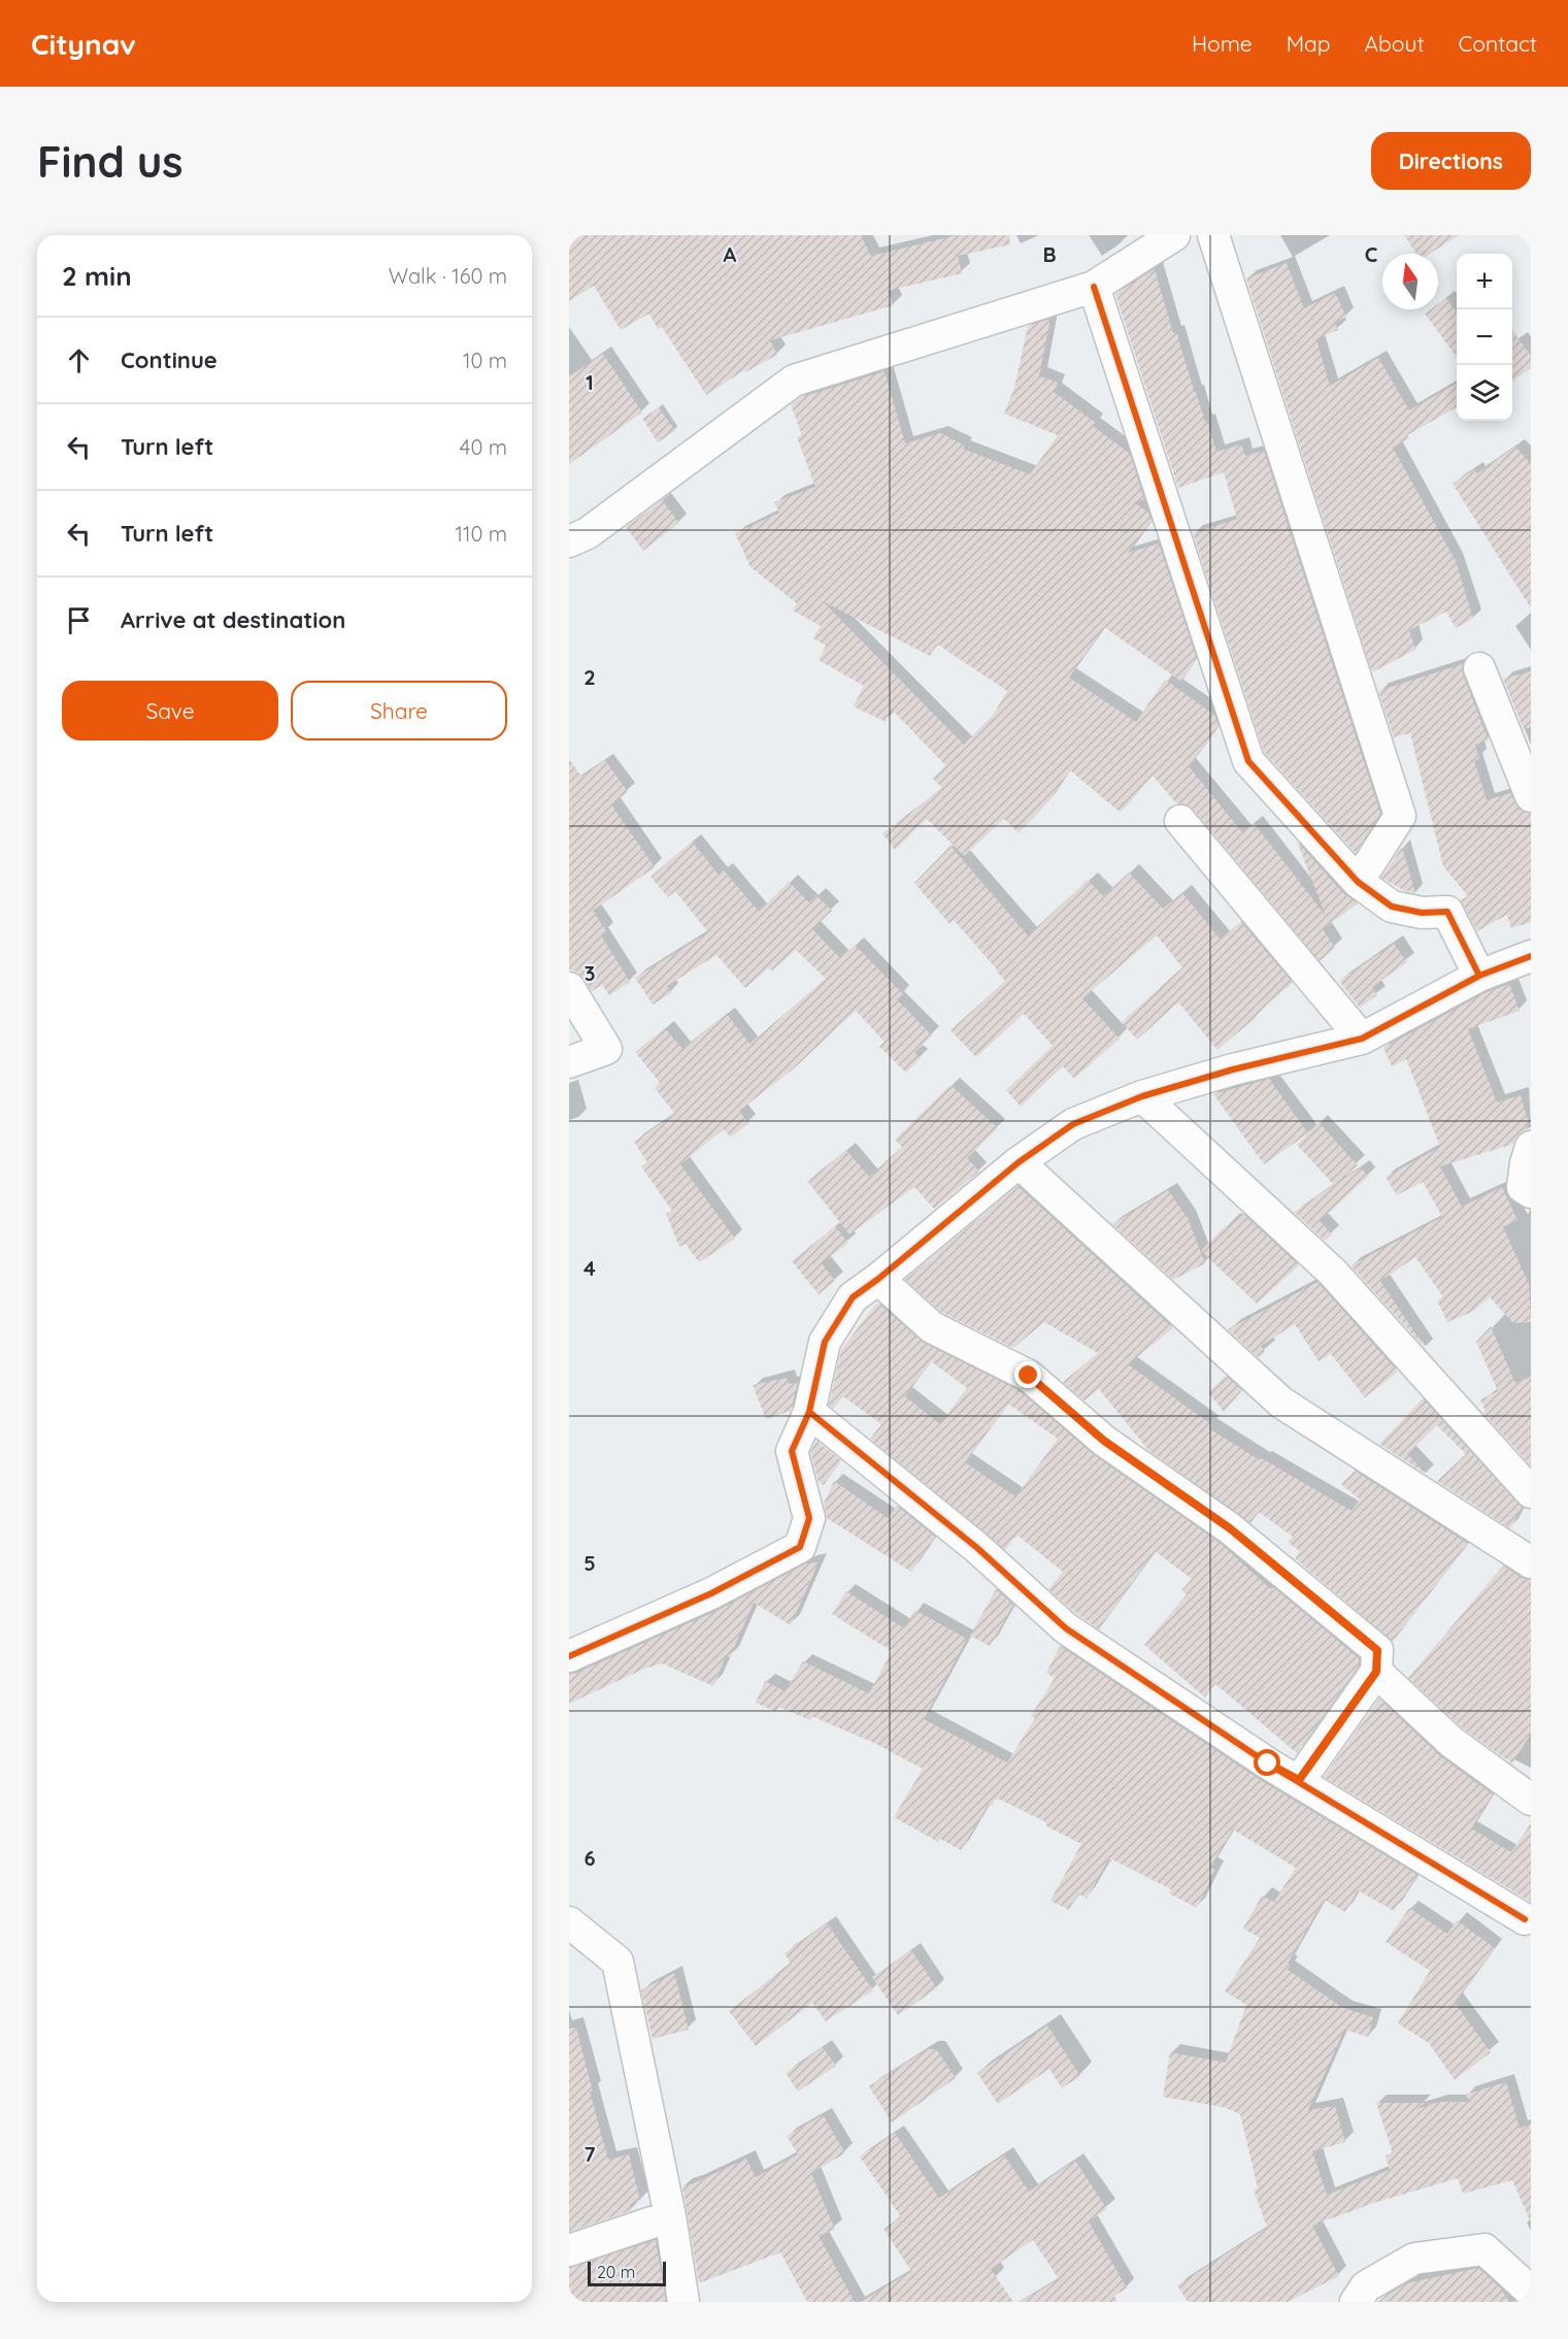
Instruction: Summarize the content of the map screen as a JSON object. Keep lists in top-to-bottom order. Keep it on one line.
{"scale_bar":"20 m","north":"top","page":{"header":"Citynav","nav":["Home","Map","About","Contact"],"buttons":["Directions",["Save","Share"]],"title":"Find us","heading":["2 min","Walk · 160 m"],"map_buttons":["+","−"],"list":[["Continue","10 m"],["Turn left","40 m"],["Turn left","110 m"],"Arrive at destination"],"scale":"20 m"},"grid":{"columns":["A","B","C"],"rows":["1","2","3","4","5","6","7"]}}
